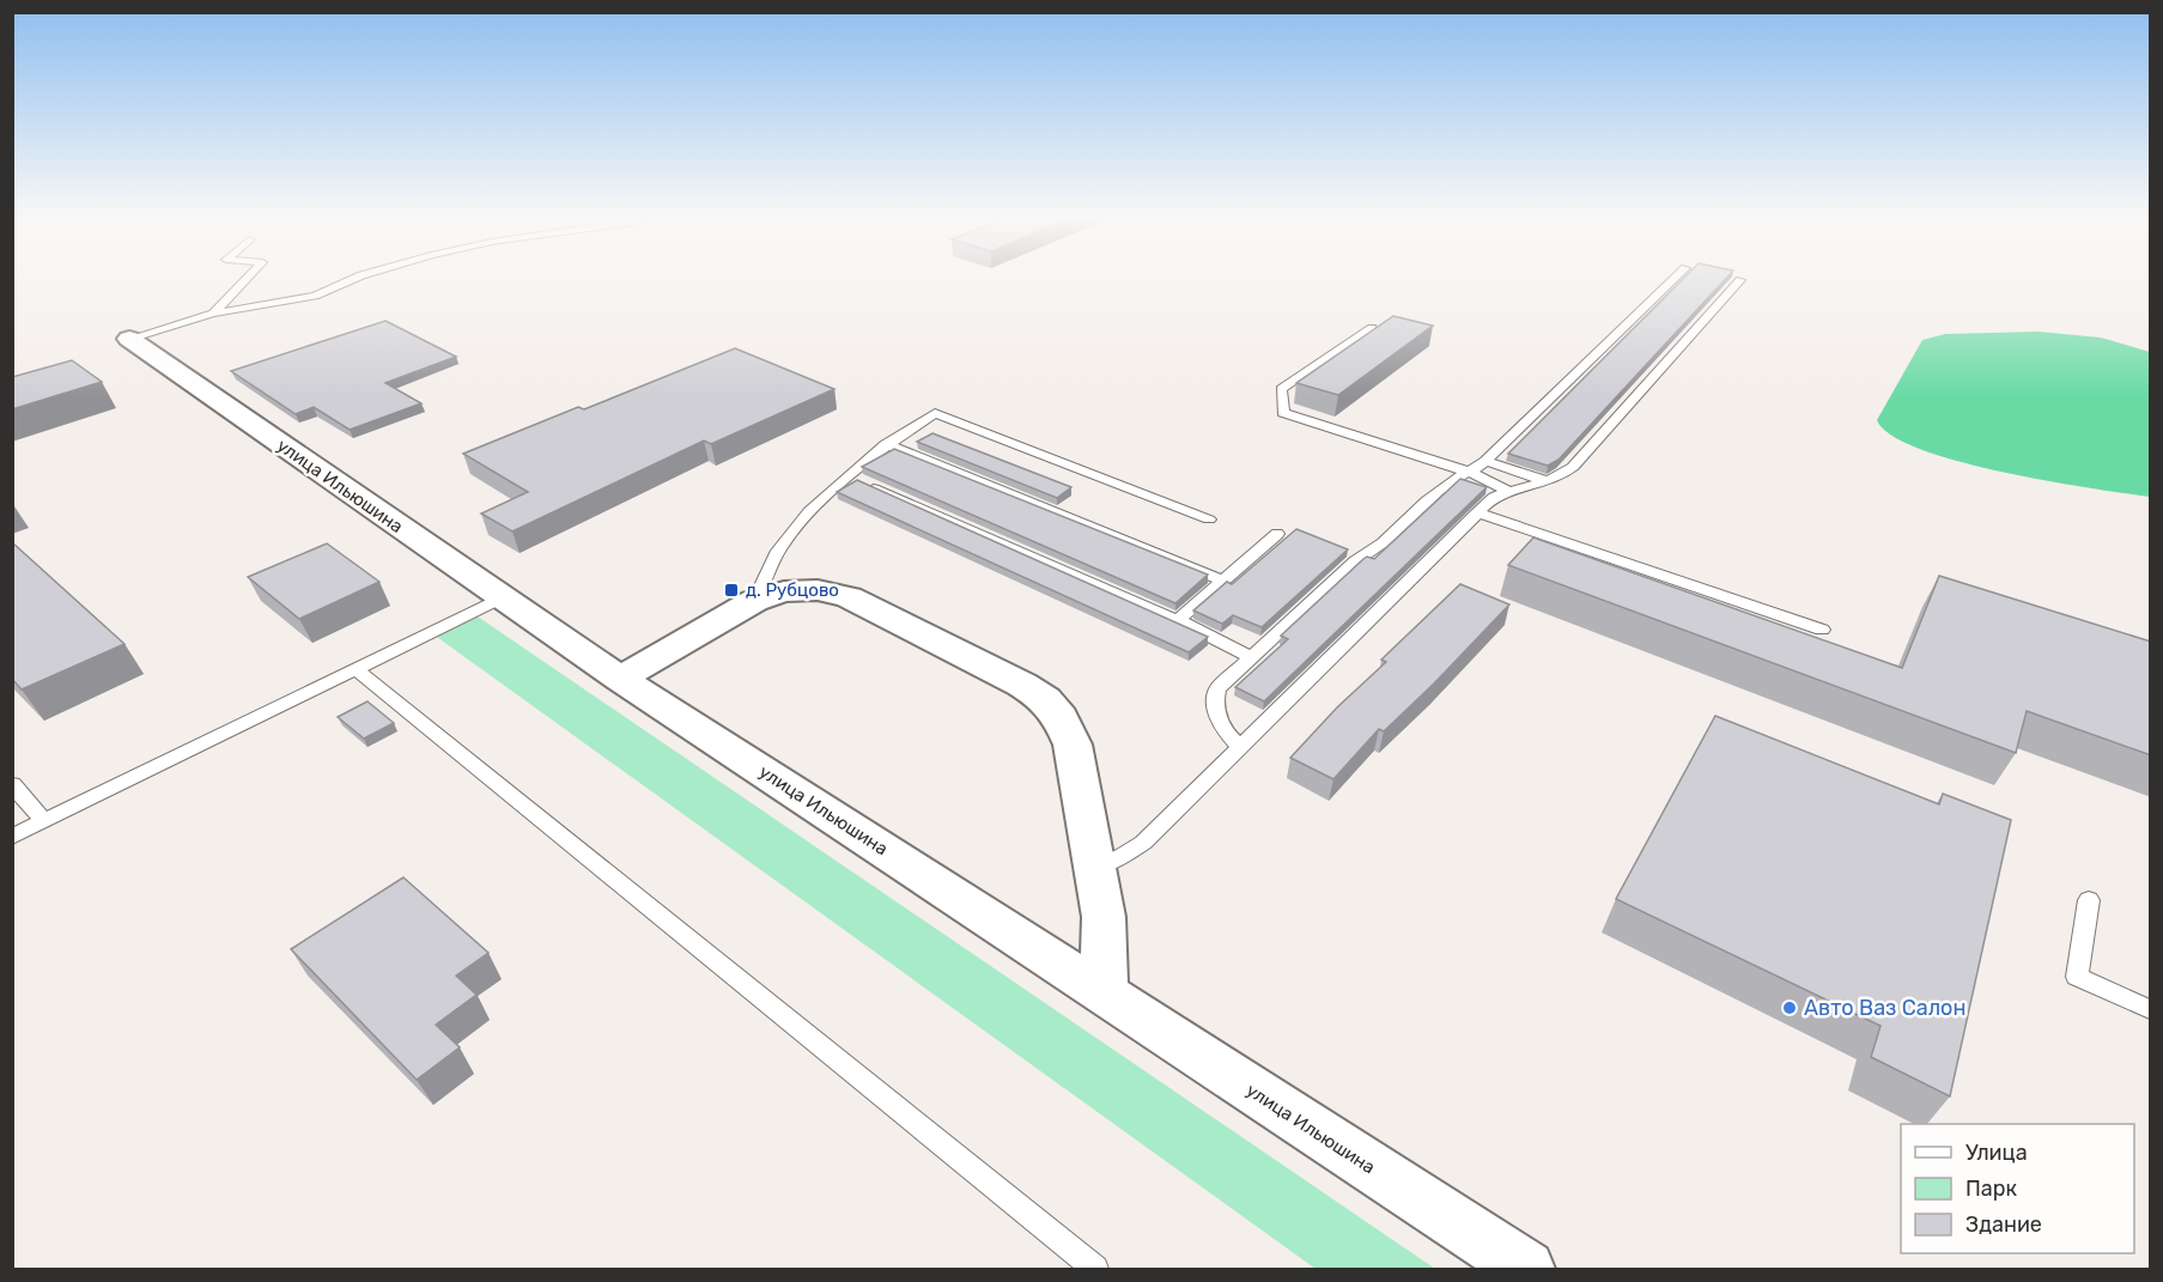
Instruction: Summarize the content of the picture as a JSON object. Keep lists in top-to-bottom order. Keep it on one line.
{"streets":{"street":["улица Ильюшина"]},"places":{"transit":["д. Рубцово"],"other":["Авто Ваз Салон"]},"legend":["Улица","Парк","Здание"]}
